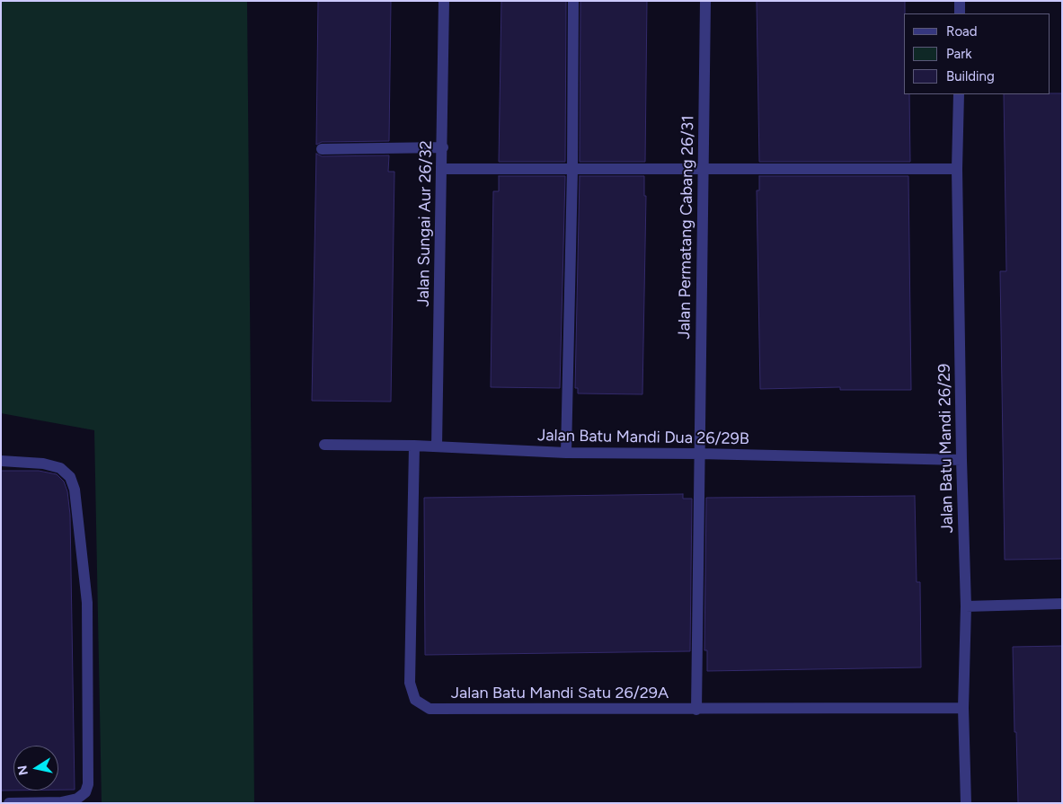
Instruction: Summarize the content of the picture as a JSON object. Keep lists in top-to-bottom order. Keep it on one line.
{"streets":{"street":["Jalan Sungai Aur 26/32","Jalan Permatang Cabang 26/31","Jalan Batu Mandi Dua 26/29B","Jalan Batu Mandi 26/29","Jalan Batu Mandi Satu 26/29A"]},"crossings":[["Jalan Sungai Aur 26/32","Jalan Batu Mandi Dua 26/29B"],["Jalan Permatang Cabang 26/31","Jalan Batu Mandi Dua 26/29B"],["Jalan Permatang Cabang 26/31","Jalan Batu Mandi Satu 26/29A"],["Jalan Batu Mandi Dua 26/29B","Jalan Batu Mandi 26/29"],["Jalan Batu Mandi Dua 26/29B","Jalan Batu Mandi Satu 26/29A"],["Jalan Batu Mandi 26/29","Jalan Batu Mandi Satu 26/29A"]],"legend":["Road","Park","Building"],"north":"left"}
